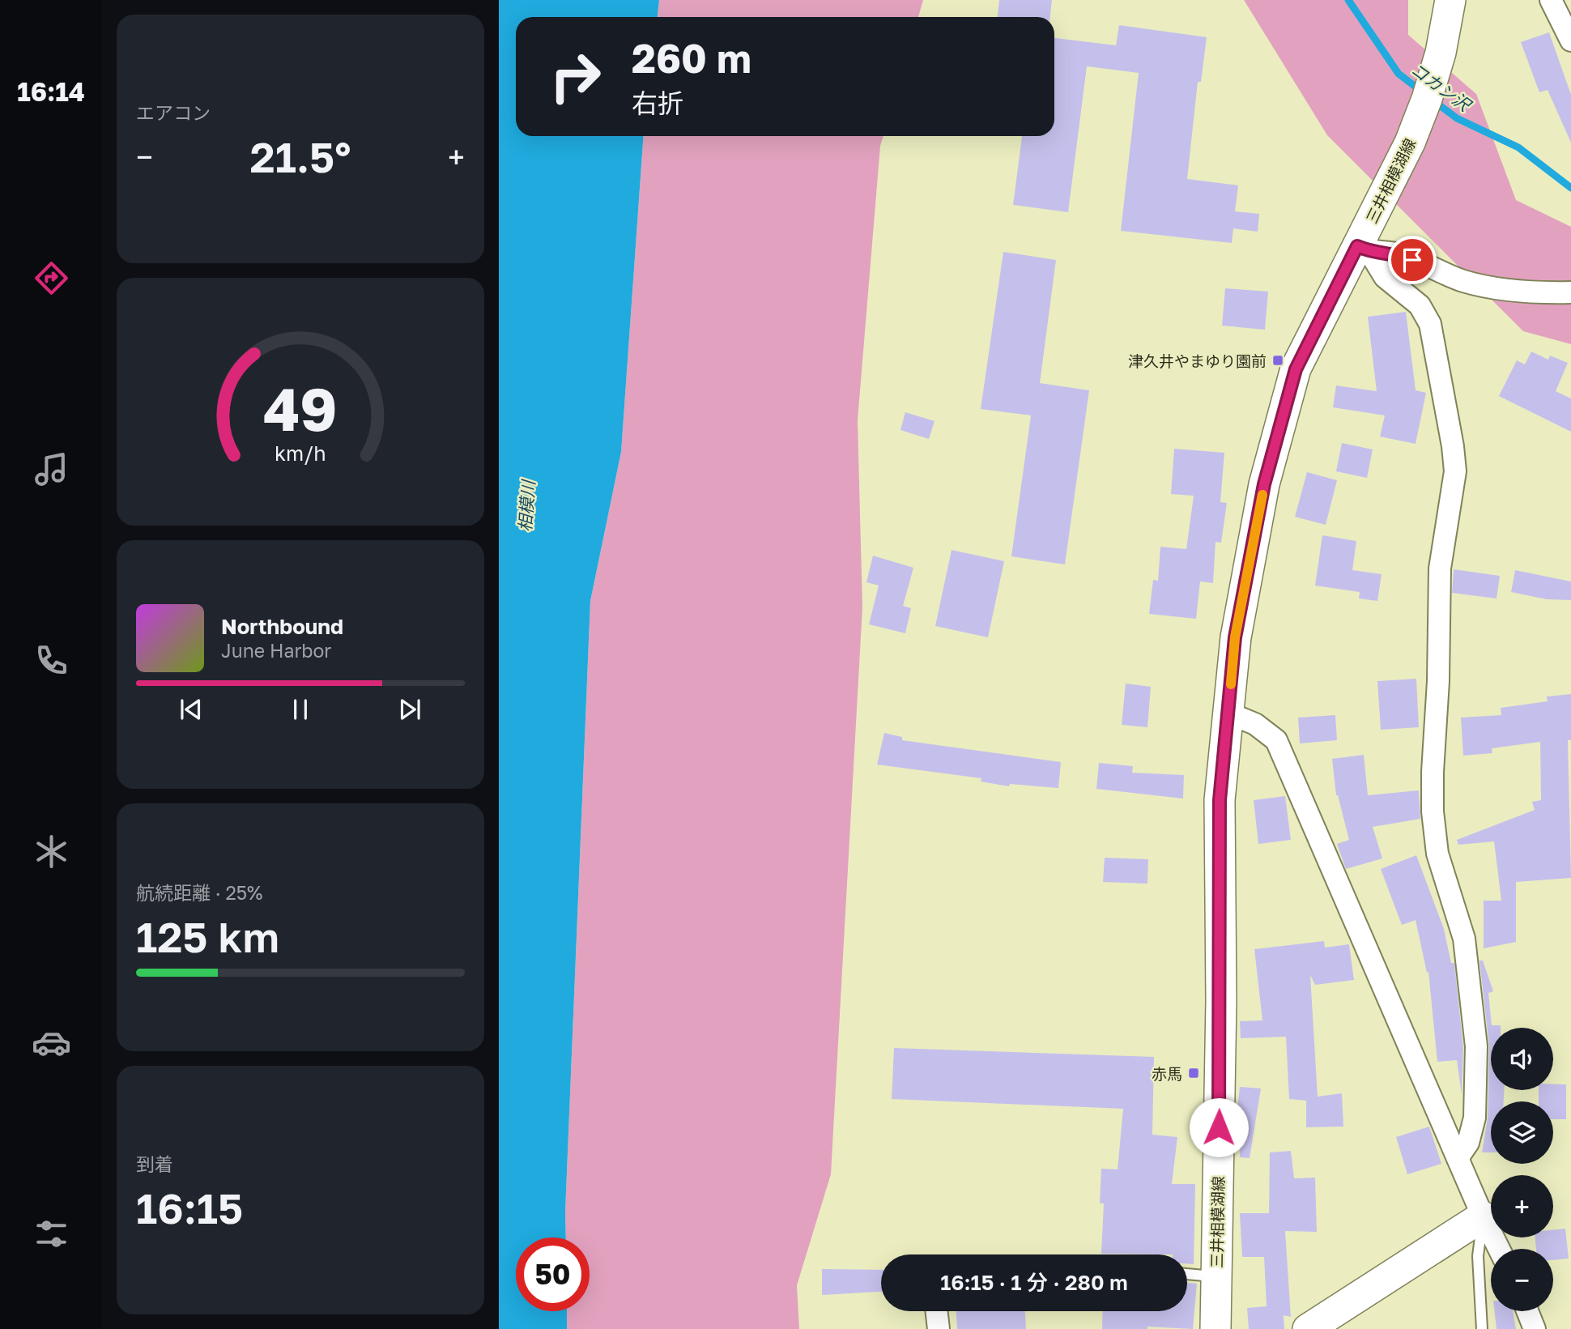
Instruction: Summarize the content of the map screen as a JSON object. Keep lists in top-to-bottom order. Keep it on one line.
{"streets":{"main road":["三井相模湖線"]},"water":["コカン沢","相模川"],"places":{"transit":["津久井やまゆり園前","赤馬"]},"page":{"tabs":"16:14","tile":["エアコン",["航続距離 · 25%","125 km"],["到着","16:15"]],"turn":["260 m","右折"],"heat":["−","21.5°","+"],"song":["Northbound","June Harbor"],"map_buttons":["+","−"],"limit":"50","trip":"16:15 · 1 分 · 280 m","gauge":["49","km/h"]}}
